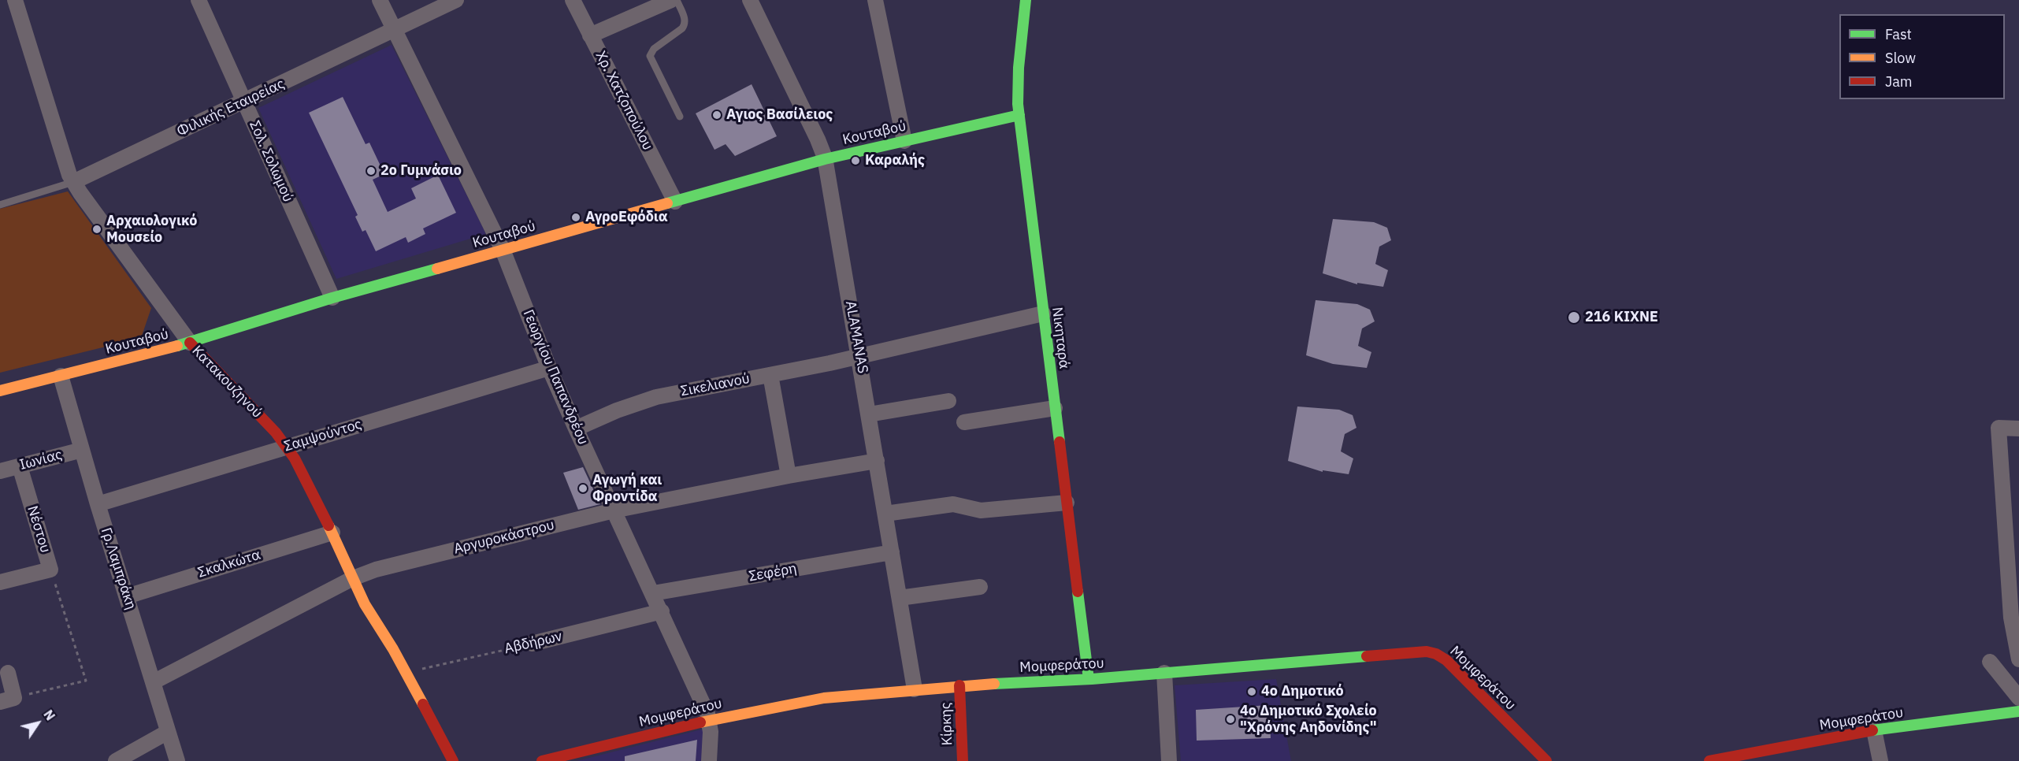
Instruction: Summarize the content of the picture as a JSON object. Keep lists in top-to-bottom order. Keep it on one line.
{"streets":{"street":["Χρ. Χατζοπούλου","Φιλικής Εταιρείας","Κουταβού","Σολ. Σολωμού","ALAMANAS","Νικηταρά","Γεωργίου Παπανδρέου","Κατακουζηνού","Σικελιανού","Σαμψούντος","Ιωνίας","Νέστου","Αργυροκάστρου","Σκαλκώτα","Γρ.Λαμπράκη","Σεφέρη","Αβδήρων","Μομφεράτου","Κίρκης"]},"crossings":[["Χρ. Χατζοπούλου","Κουταβού"],["Φιλικής Εταιρείας","Σολ. Σολωμού"],["Φιλικής Εταιρείας","Γεωργίου Παπανδρέου"],["Φιλικής Εταιρείας","Κατακουζηνού"],["Κουταβού","Σολ. Σολωμού"],["Κουταβού","ALAMANAS"],["Κουταβού","Νικηταρά"],["Κουταβού","Γεωργίου Παπανδρέου"],["Κουταβού","Κατακουζηνού"],["Κουταβού","Γρ.Λαμπράκη"],["ALAMANAS","Σικελιανού"],["ALAMANAS","Αργυροκάστρου"],["ALAMANAS","Σεφέρη"],["ALAMANAS","Μομφεράτου"],["Νικηταρά","Σικελιανού"],["Νικηταρά","Μομφεράτου"],["Γεωργίου Παπανδρέου","Σικελιανού"],["Γεωργίου Παπανδρέου","Σαμψούντος"],["Γεωργίου Παπανδρέου","Αργυροκάστρου"],["Γεωργίου Παπανδρέου","Σεφέρη"],["Γεωργίου Παπανδρέου","Αβδήρων"],["Γεωργίου Παπανδρέου","Μομφεράτου"],["Κατακουζηνού","Σαμψούντος"],["Κατακουζηνού","Αργυροκάστρου"],["Κατακουζηνού","Σκαλκώτα"],["Κατακουζηνού","Αβδήρων"],["Σαμψούντος","Γρ.Λαμπράκη"],["Ιωνίας","Νέστου"],["Ιωνίας","Γρ.Λαμπράκη"],["Αργυροκάστρου","Γρ.Λαμπράκη"],["Σκαλκώτα","Γρ.Λαμπράκη"],["Μομφεράτου","Κίρκης"]],"places":["Αγιος Βασίλειος","Καραλής","2ο Γυμνάσιο","ΑγροΕφόδια","Αρχαιολογικό Μουσείο","216 ΚΙΧΝΕ","Αγωγή και Φροντίδα","4ο Δημοτικό","4ο Δημοτικό Σχολείο \"Χρόνης Αηδονίδης\""],"legend":["Fast","Slow","Jam"],"north":"top right"}
